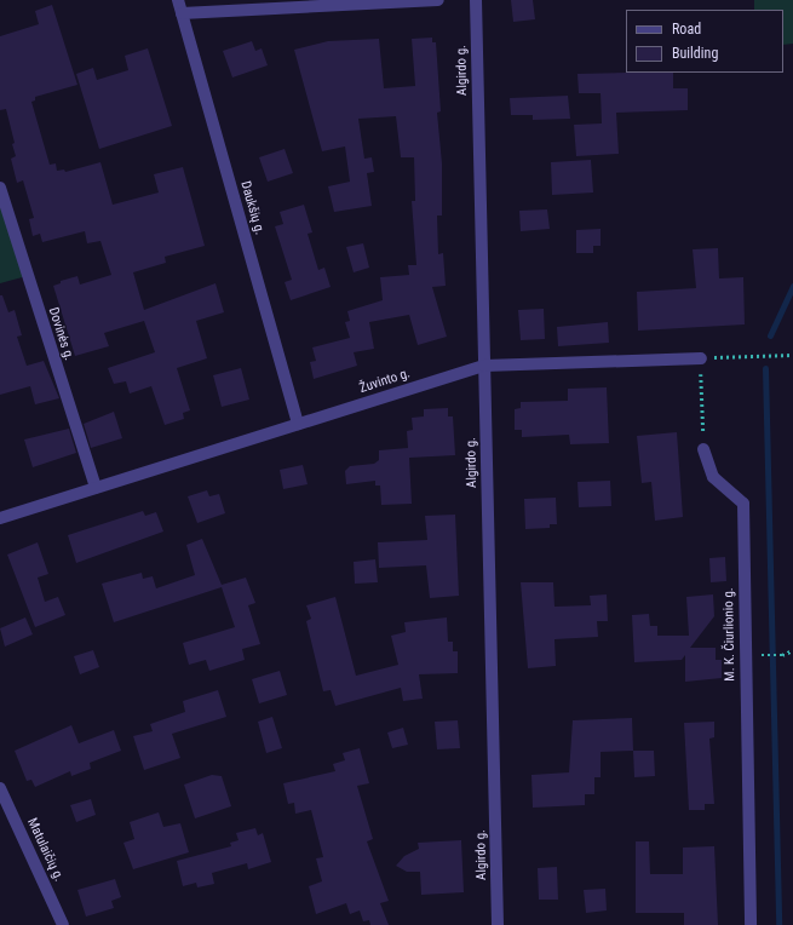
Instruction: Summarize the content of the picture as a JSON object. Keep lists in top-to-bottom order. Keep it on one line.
{"streets":{"street":["Algirdo g.","Daukšių g.","Dovinės g.","Žuvinto g.","M. K. Čiurlionio g.","Matulaičių g."]},"crossings":[["Algirdo g.","Žuvinto g."],["Daukšių g.","Žuvinto g."],["Dovinės g.","Žuvinto g."]],"legend":["Road","Building"]}
